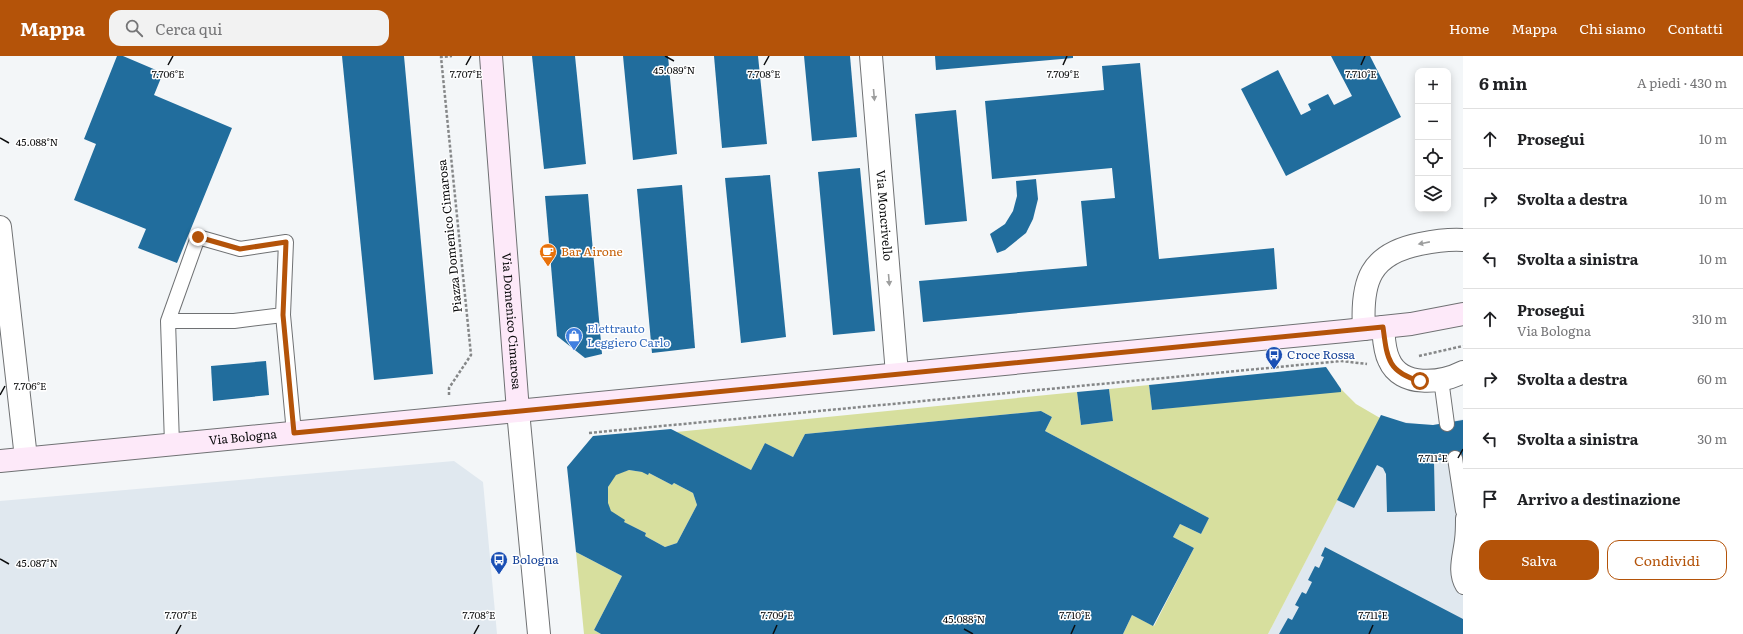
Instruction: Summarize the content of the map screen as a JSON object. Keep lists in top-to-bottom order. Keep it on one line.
{"streets":{"main road":["Via Domenico Cimarosa","Via Bologna"],"street":["Via Moncrivello"],"path":["Piazza Domenico Cimarosa"]},"crossings":[["Via Moncrivello","Via Bologna"],["Piazza Domenico Cimarosa","Via Bologna"],["Via Domenico Cimarosa","Via Bologna"]],"one_way":["Via Moncrivello"],"places":{"cafe":["Bar Airone"],"shop":["Elettrauto Leggiero Carlo"],"bus stop":["Croce Rossa","Bologna"]},"page":{"header":"Mappa","search":"Cerca qui","nav":["Home","Mappa","Chi siamo","Contatti"],"heading":["6 min","A piedi · 430 m"],"map_buttons":["+","−"],"list":[["Prosegui","10 m"],["Svolta a destra","10 m"],["Svolta a sinistra","10 m"],["Prosegui","Via Bologna","310 m"],["Svolta a destra","60 m"],["Svolta a sinistra","30 m"],"Arrivo a destinazione"],"buttons":["Salva","Condividi"]},"coordinates":["45.089°N","7.706°E","7.707°E","7.708°E","7.709°E","7.710°E","45.088°N","7.711°E","45.087°N"]}
